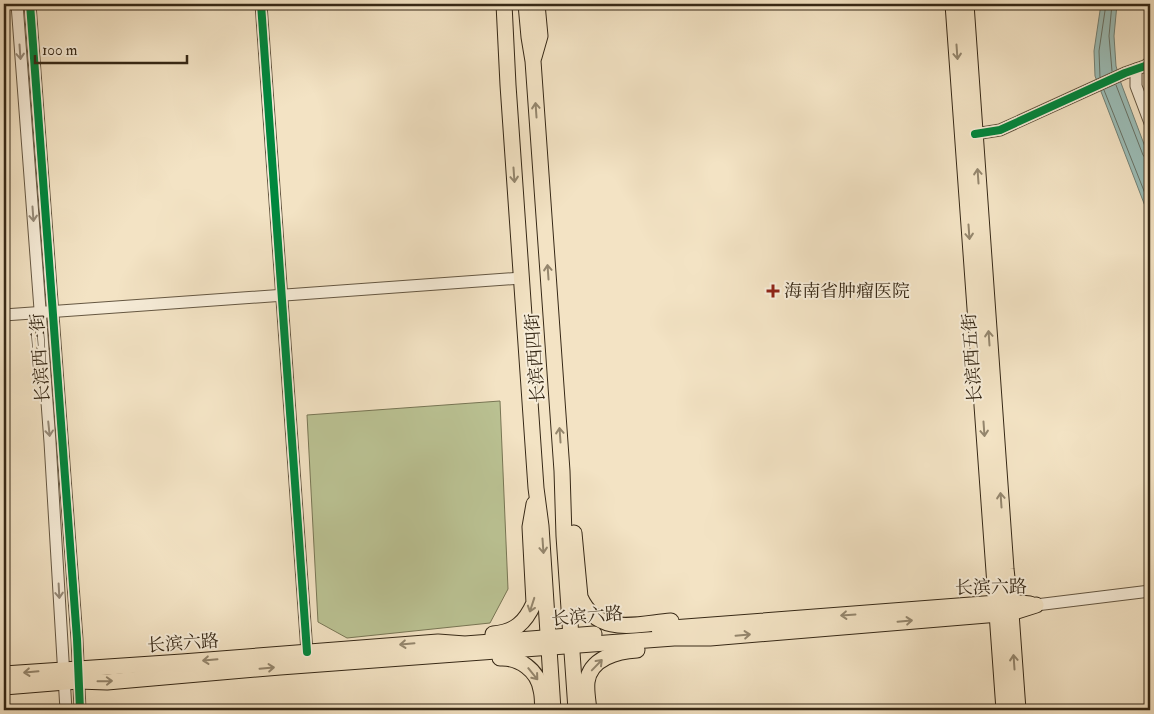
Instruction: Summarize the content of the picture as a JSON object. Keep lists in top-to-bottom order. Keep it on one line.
{"streets":{"main road":["长滨西四街","长滨西五街","长滨六路"],"street":["长滨西三街"]},"crossings":[["长滨西三街","长滨六路"],["长滨西四街","长滨六路"],["长滨西五街","长滨六路"]],"places":{"health":["海南省肿瘤医院"]},"scale_bar":"100 m"}
